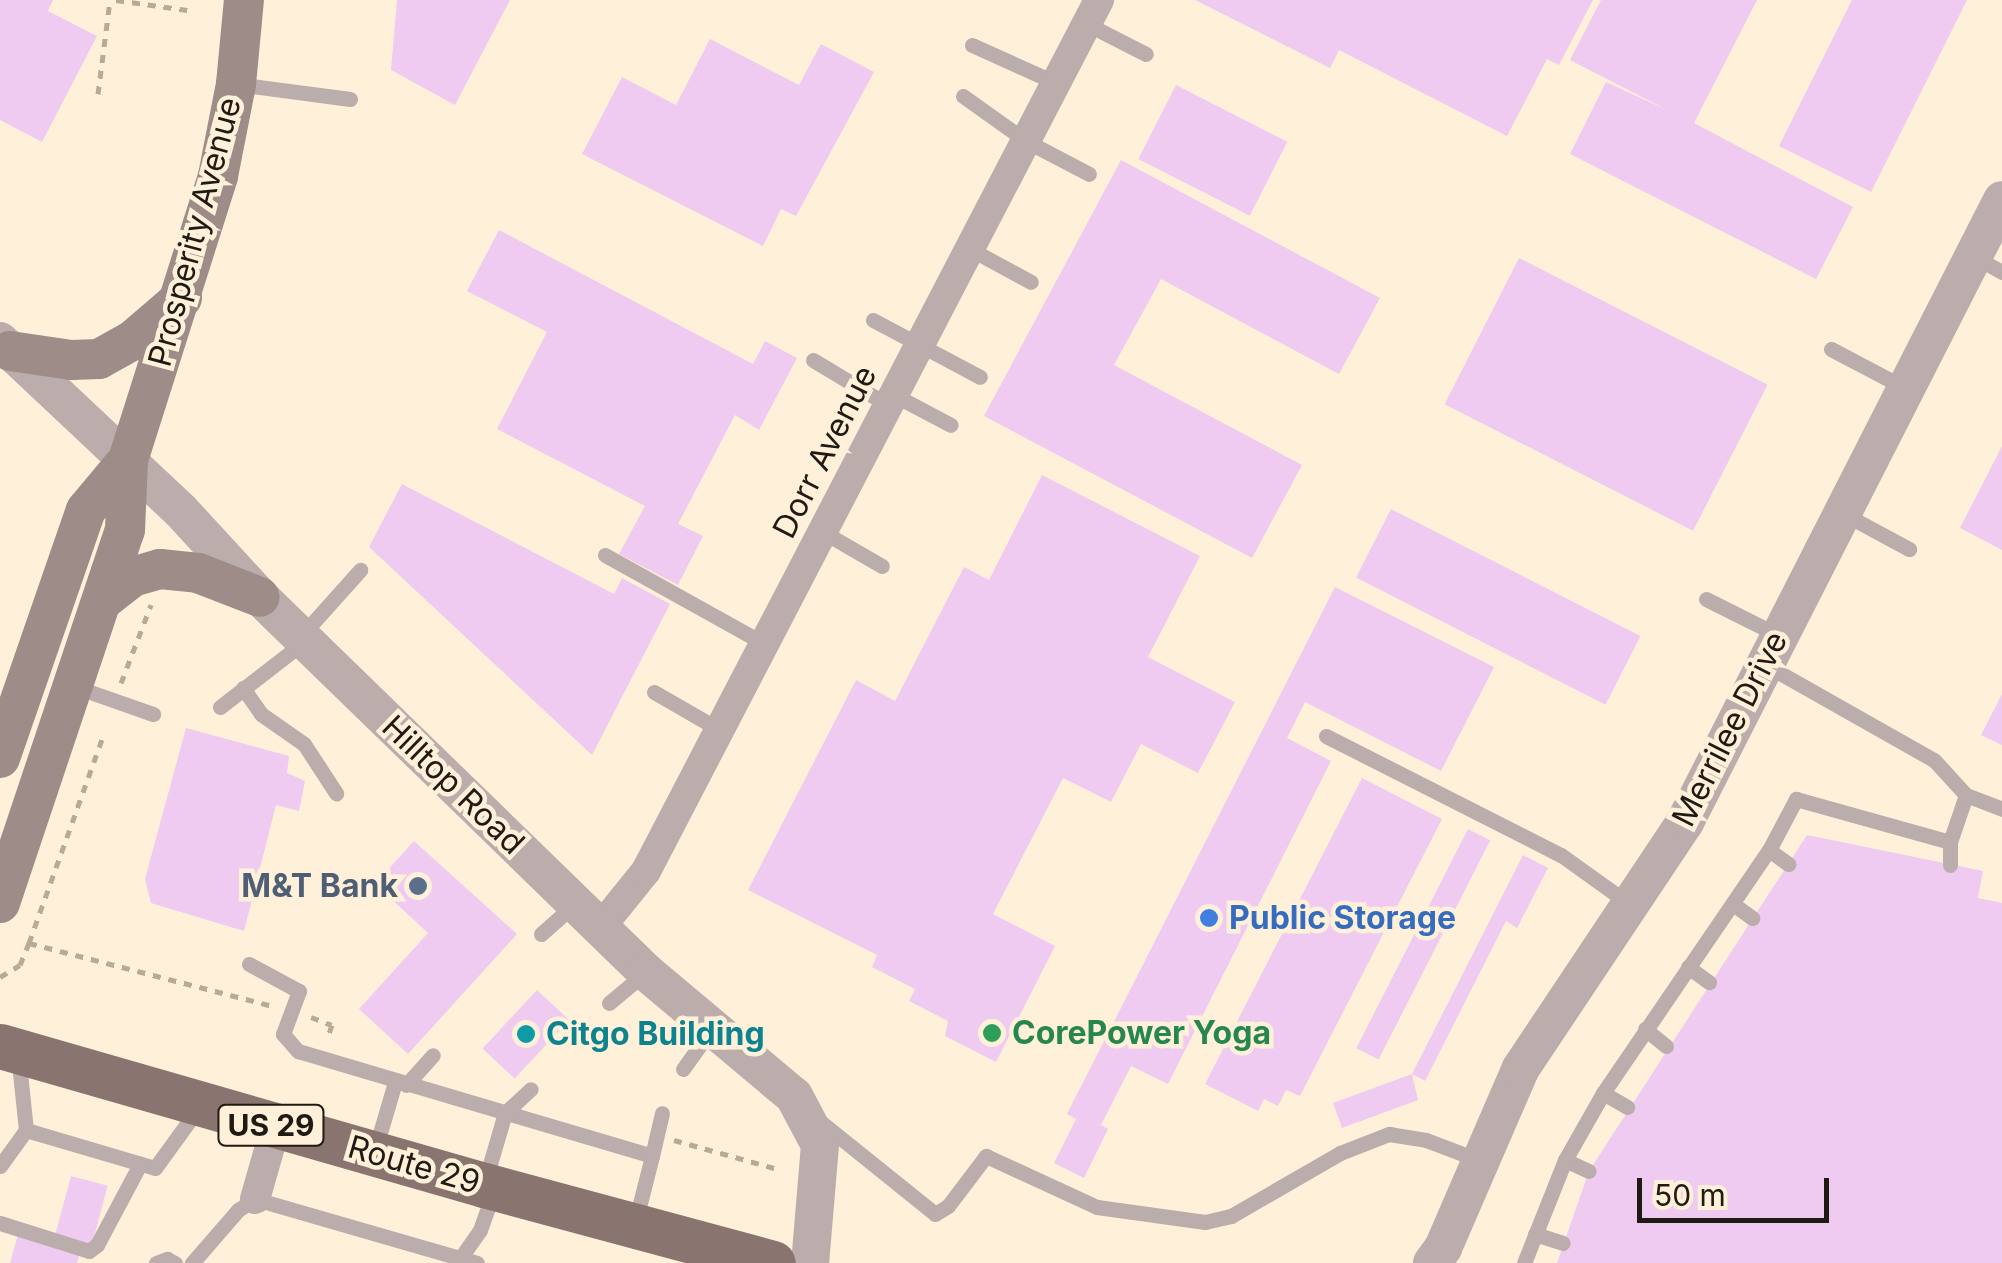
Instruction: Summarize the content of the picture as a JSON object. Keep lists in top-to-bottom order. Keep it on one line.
{"streets":{"main road":["Prosperity Avenue","US 29","Route 29"],"street":["Dorr Avenue","Merrilee Drive","Hilltop Road"]},"crossings":[["Prosperity Avenue","Hilltop Road"],["Dorr Avenue","Hilltop Road"]],"places":["M&T Bank","Public Storage","CorePower Yoga","Citgo Building"],"scale_bar":"50 m"}
